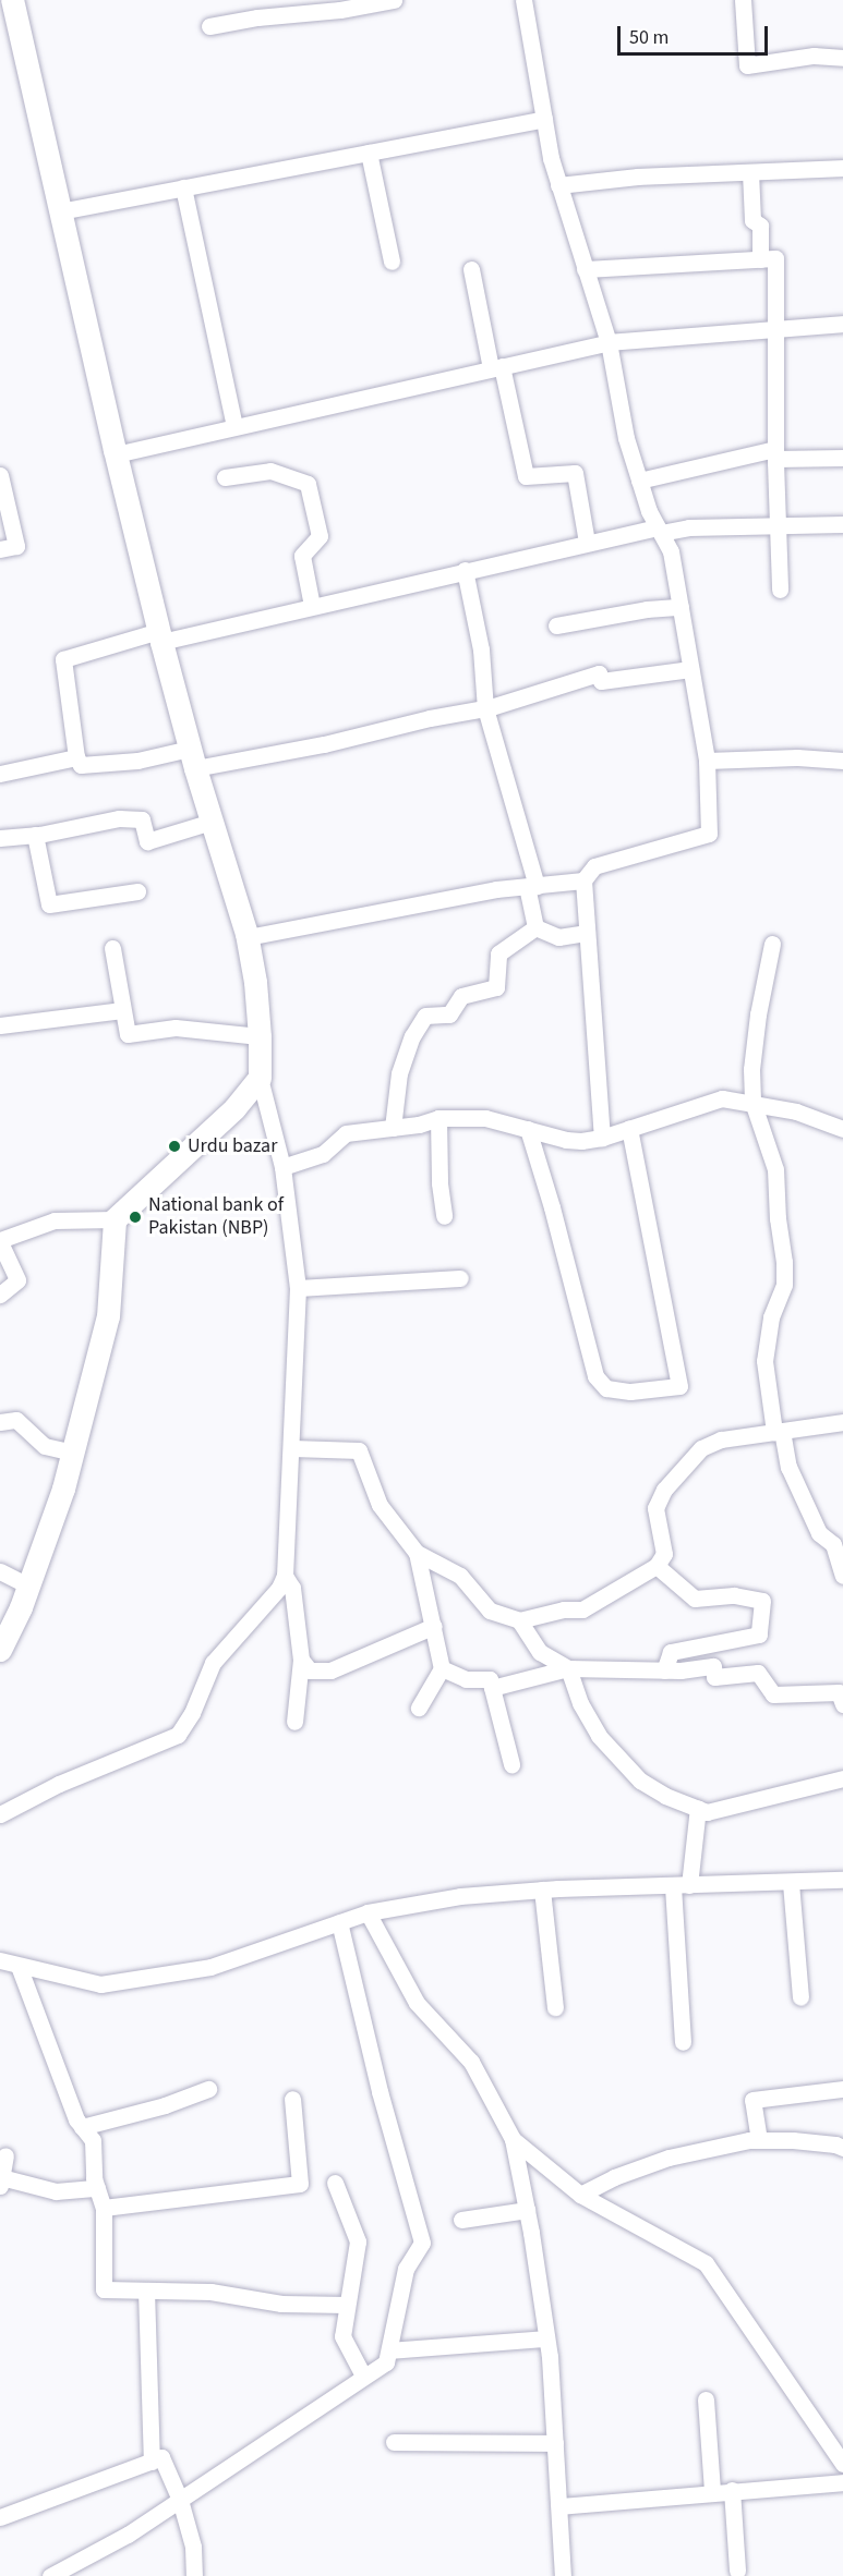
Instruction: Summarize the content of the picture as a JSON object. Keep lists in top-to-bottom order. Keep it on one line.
{"places":["Urdu bazar","National bank of Pakistan (NBP)"],"scale_bar":"50 m"}
